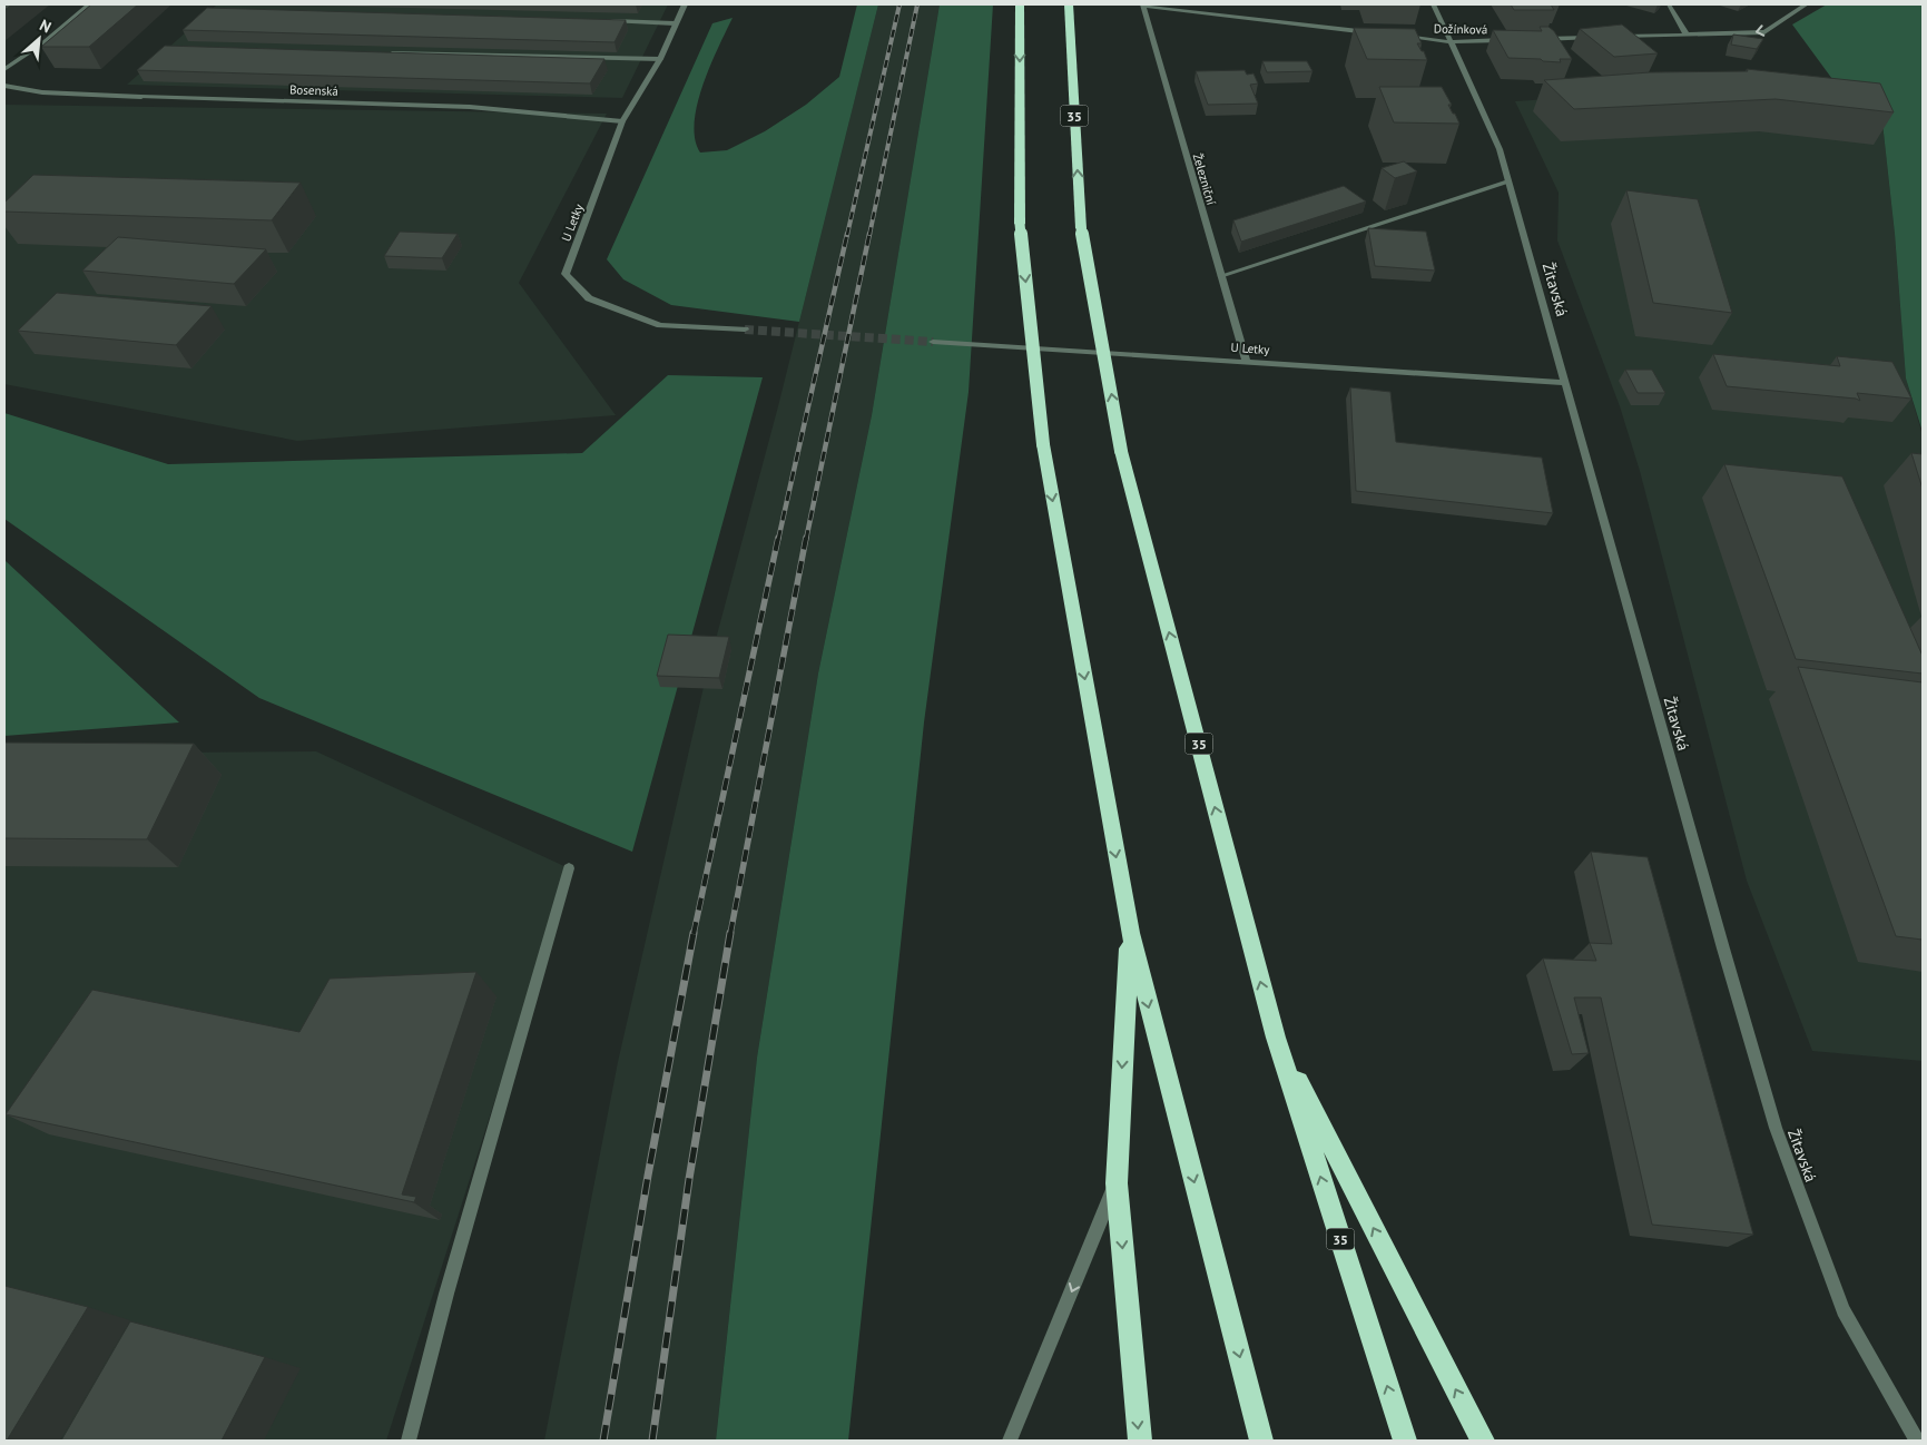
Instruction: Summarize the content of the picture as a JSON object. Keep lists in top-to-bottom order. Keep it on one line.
{"streets":{"highway":["35"],"street":["Dožínková","Bosenská","Železniční","U Letky","Žitavská"]},"crossings":[["Dožínková","Žitavská"],["Bosenská","U Letky"],["Železniční","U Letky"],["U Letky","Žitavská"]],"north":"top right"}
